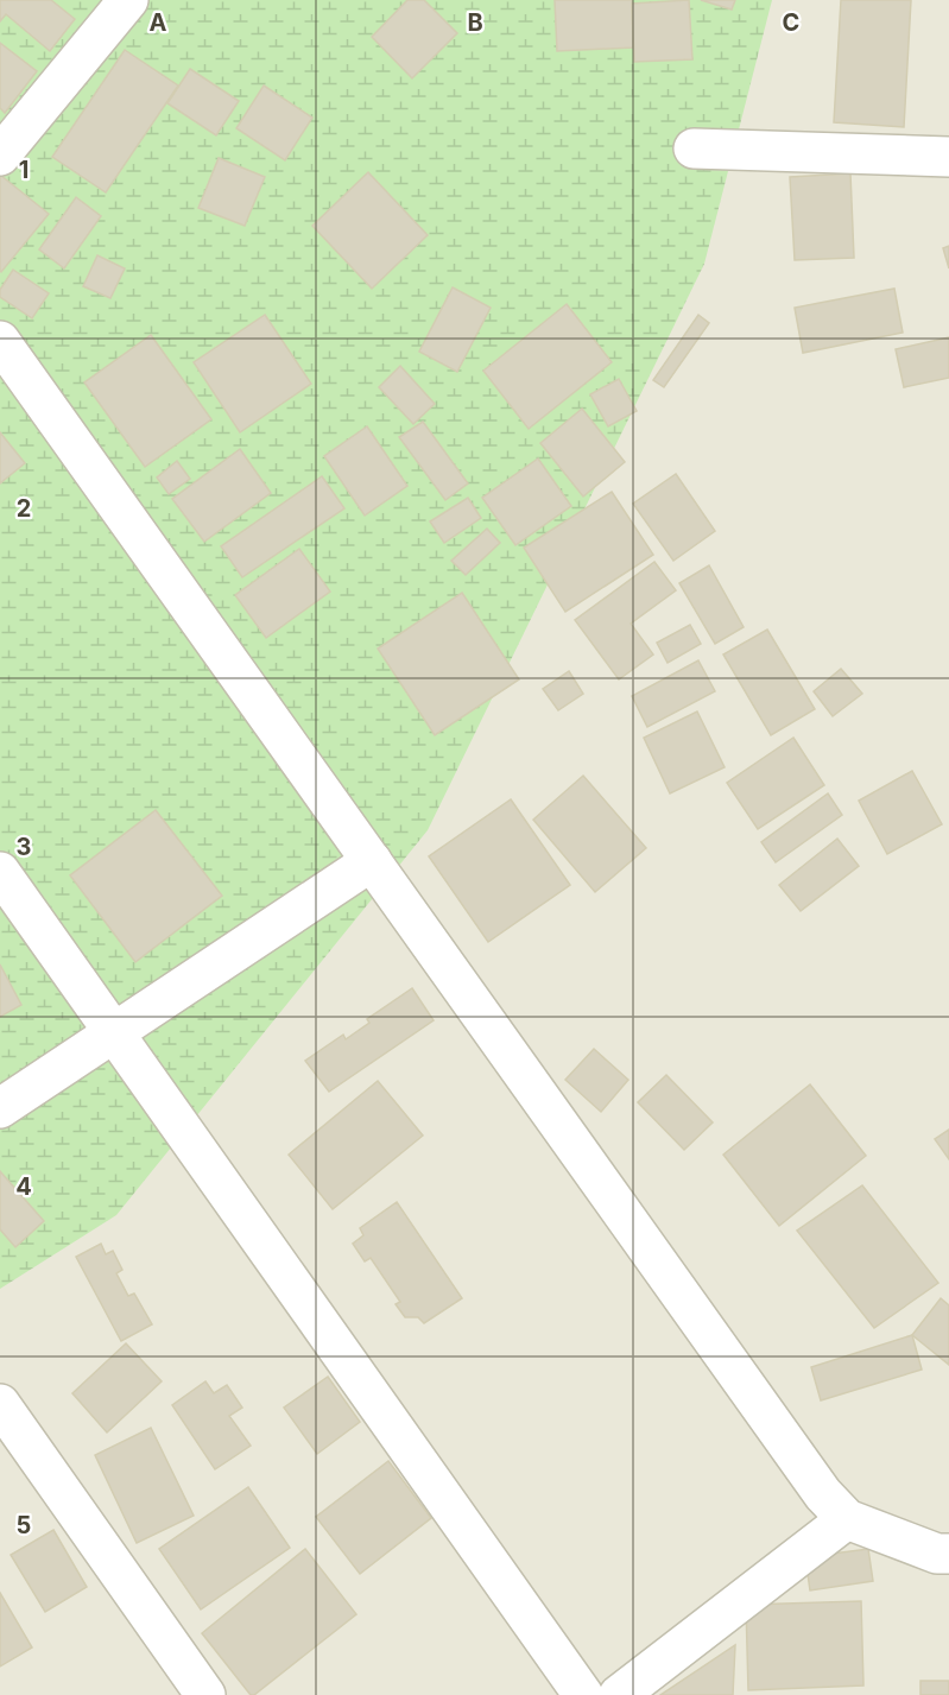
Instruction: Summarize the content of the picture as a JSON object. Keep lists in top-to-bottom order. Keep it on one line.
{"grid":{"columns":["A","B","C"],"rows":["1","2","3","4","5"]}}
